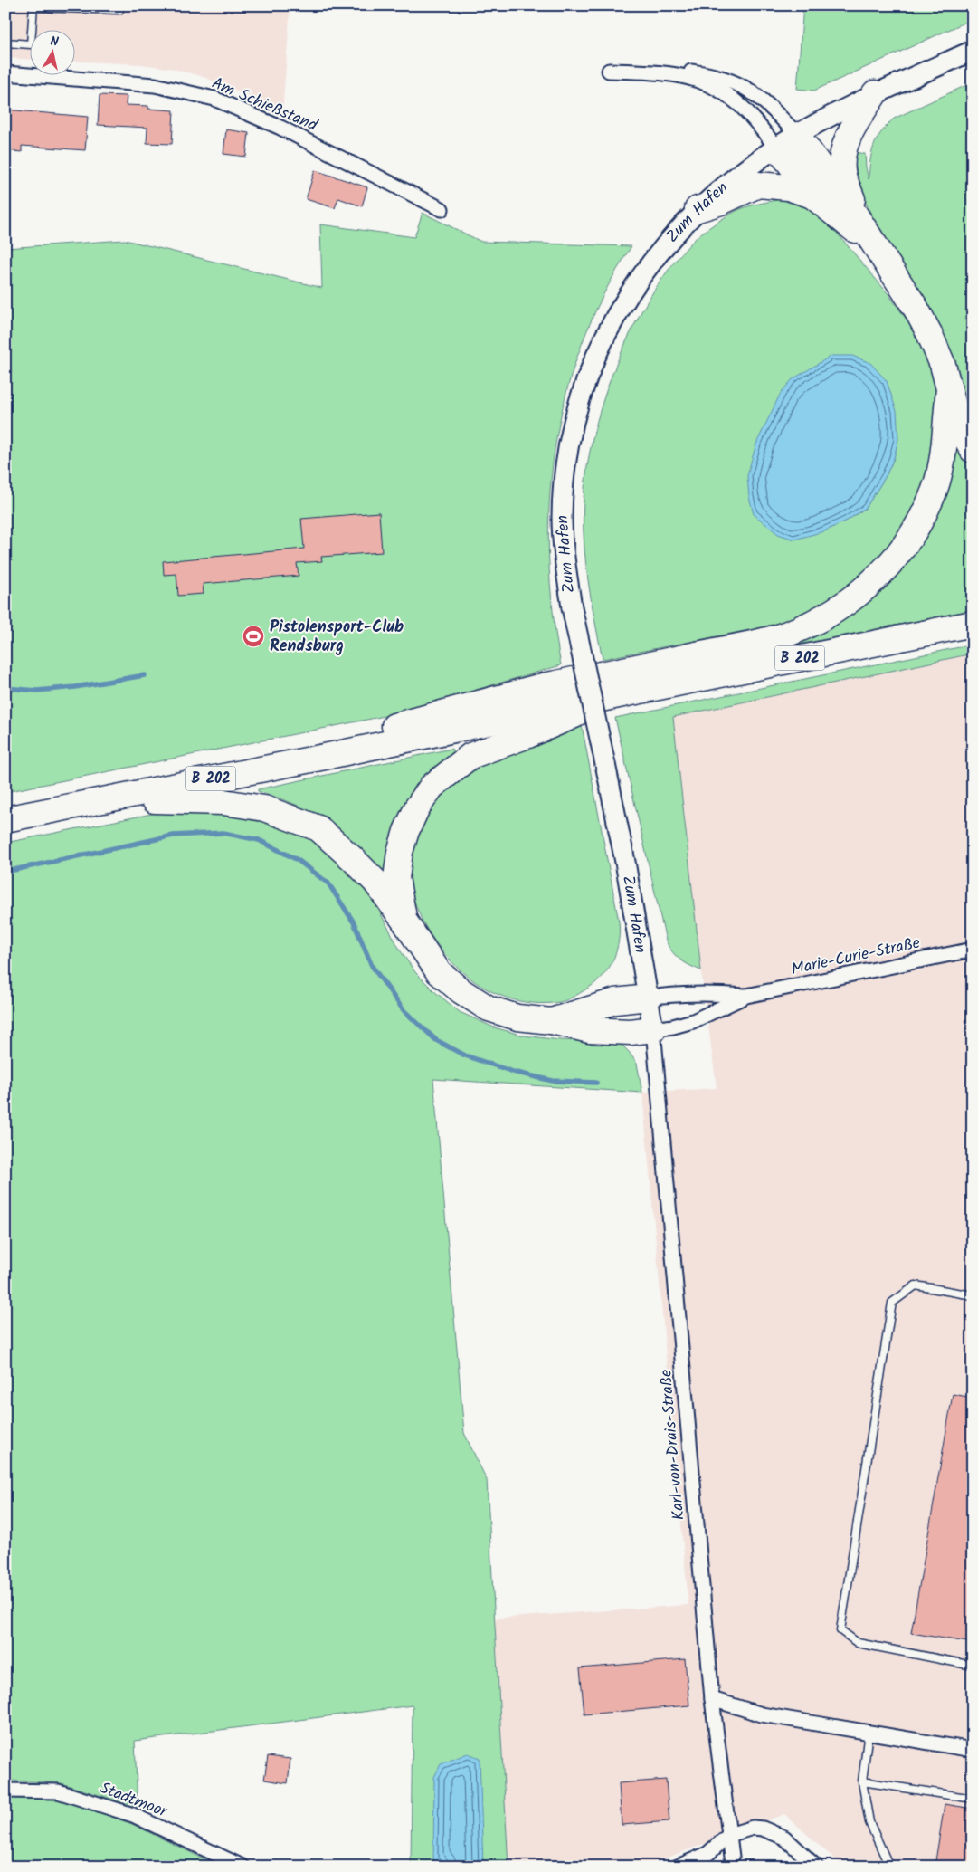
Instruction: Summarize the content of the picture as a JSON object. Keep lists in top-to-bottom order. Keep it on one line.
{"streets":{"highway":["B 202"],"main road":["Zum Hafen"],"street":["Am Schießstand","Marie-Curie-Straße","Karl-von-Drais-Straße","Stadtmoor"]},"crossings":[["Zum Hafen","Marie-Curie-Straße"],["Zum Hafen","Karl-von-Drais-Straße"],["Marie-Curie-Straße","Karl-von-Drais-Straße"]],"places":{"sports":["Pistolensport-Club Rendsburg"]},"north":"top"}
